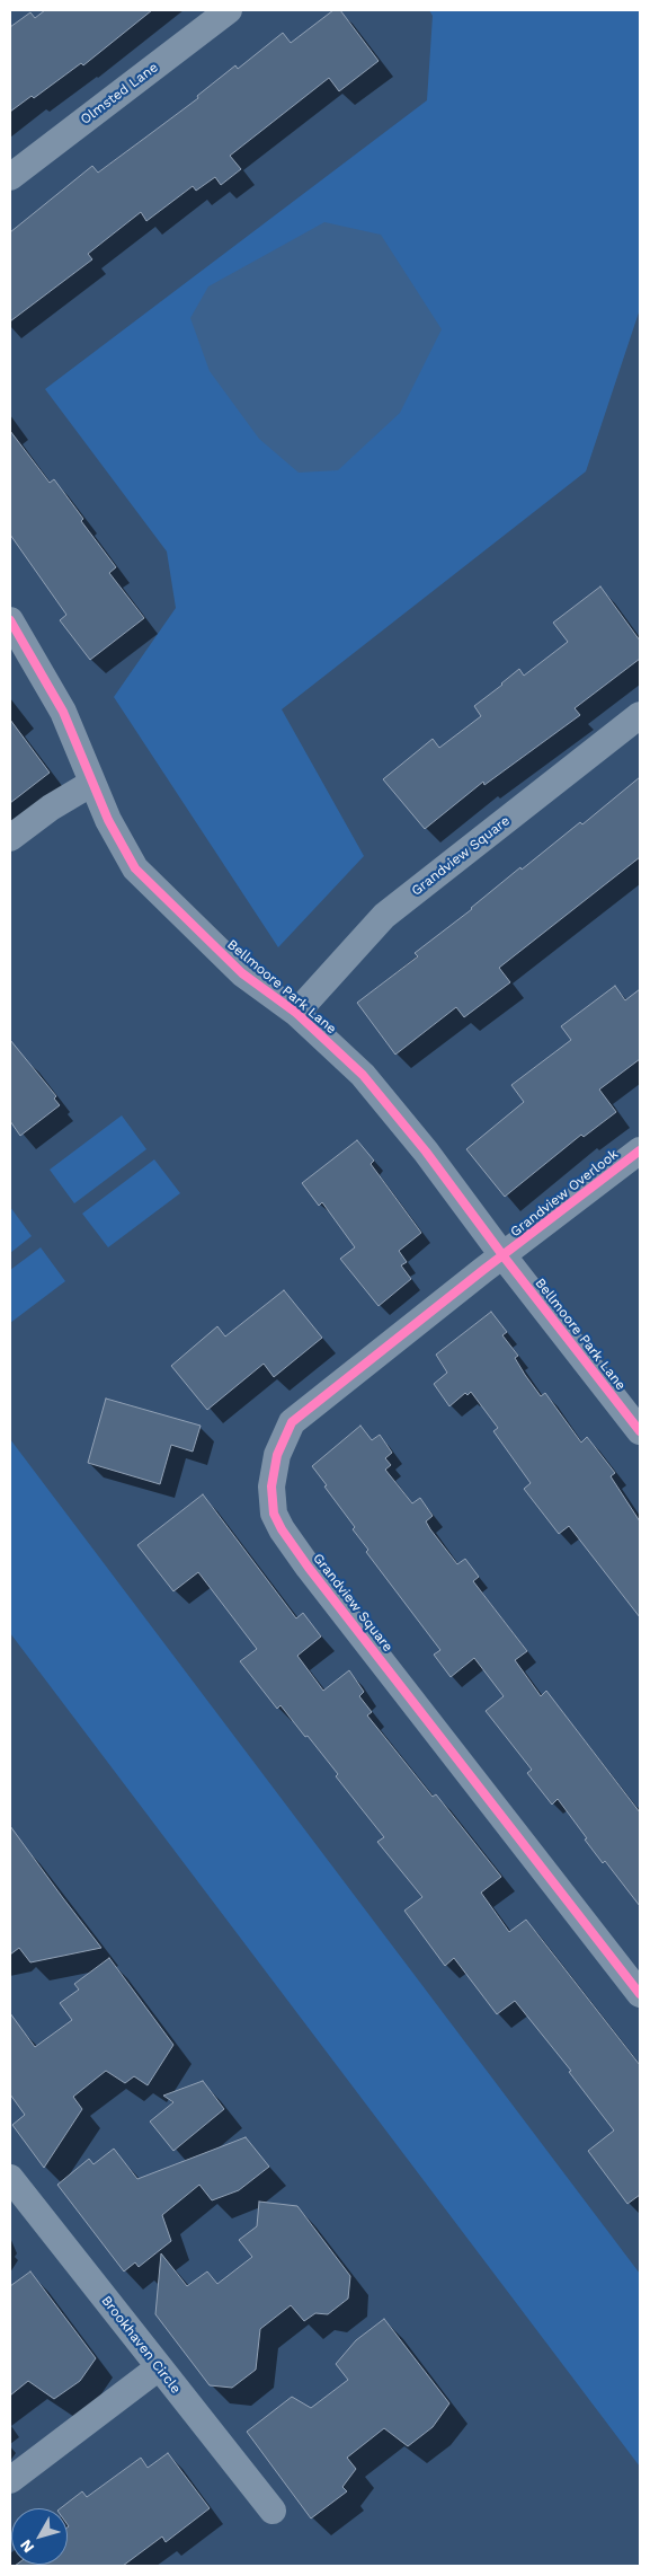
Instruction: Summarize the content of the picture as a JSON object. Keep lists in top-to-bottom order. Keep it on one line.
{"streets":{"street":["Olmsted Lane","Grandview Square","Bellmoore Park Lane","Grandview Overlook","Brookhaven Circle"]},"crossings":[["Grandview Square","Bellmoore Park Lane"],["Grandview Square","Grandview Overlook"],["Bellmoore Park Lane","Grandview Overlook"]],"north":"bottom left"}
